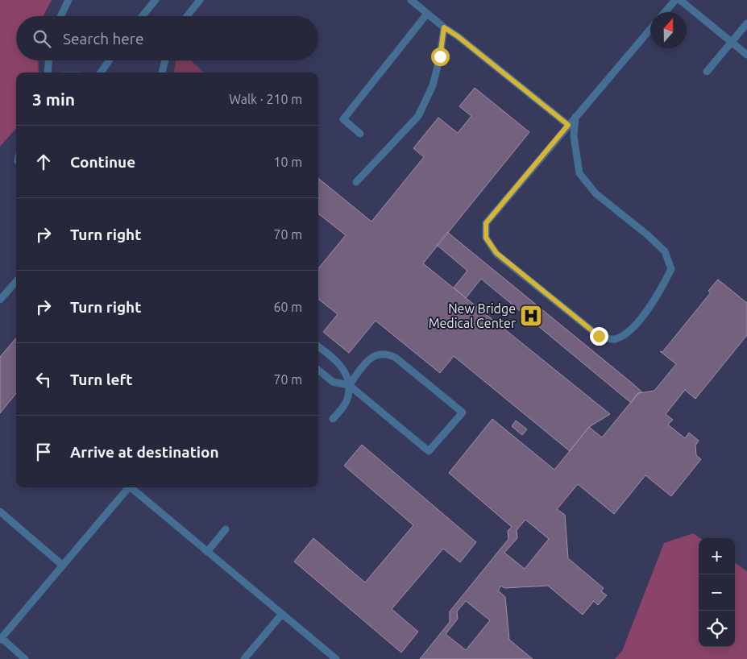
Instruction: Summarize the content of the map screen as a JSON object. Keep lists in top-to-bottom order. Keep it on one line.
{"places":{"hospital":["New Bridge Medical Center"]},"north":"top","page":{"search":"Search here","heading":["3 min","Walk · 210 m"],"list":[["Continue","10 m"],["Turn right","70 m"],["Turn right","60 m"],["Turn left","70 m"],"Arrive at destination"],"map_buttons":["+","−"]}}
